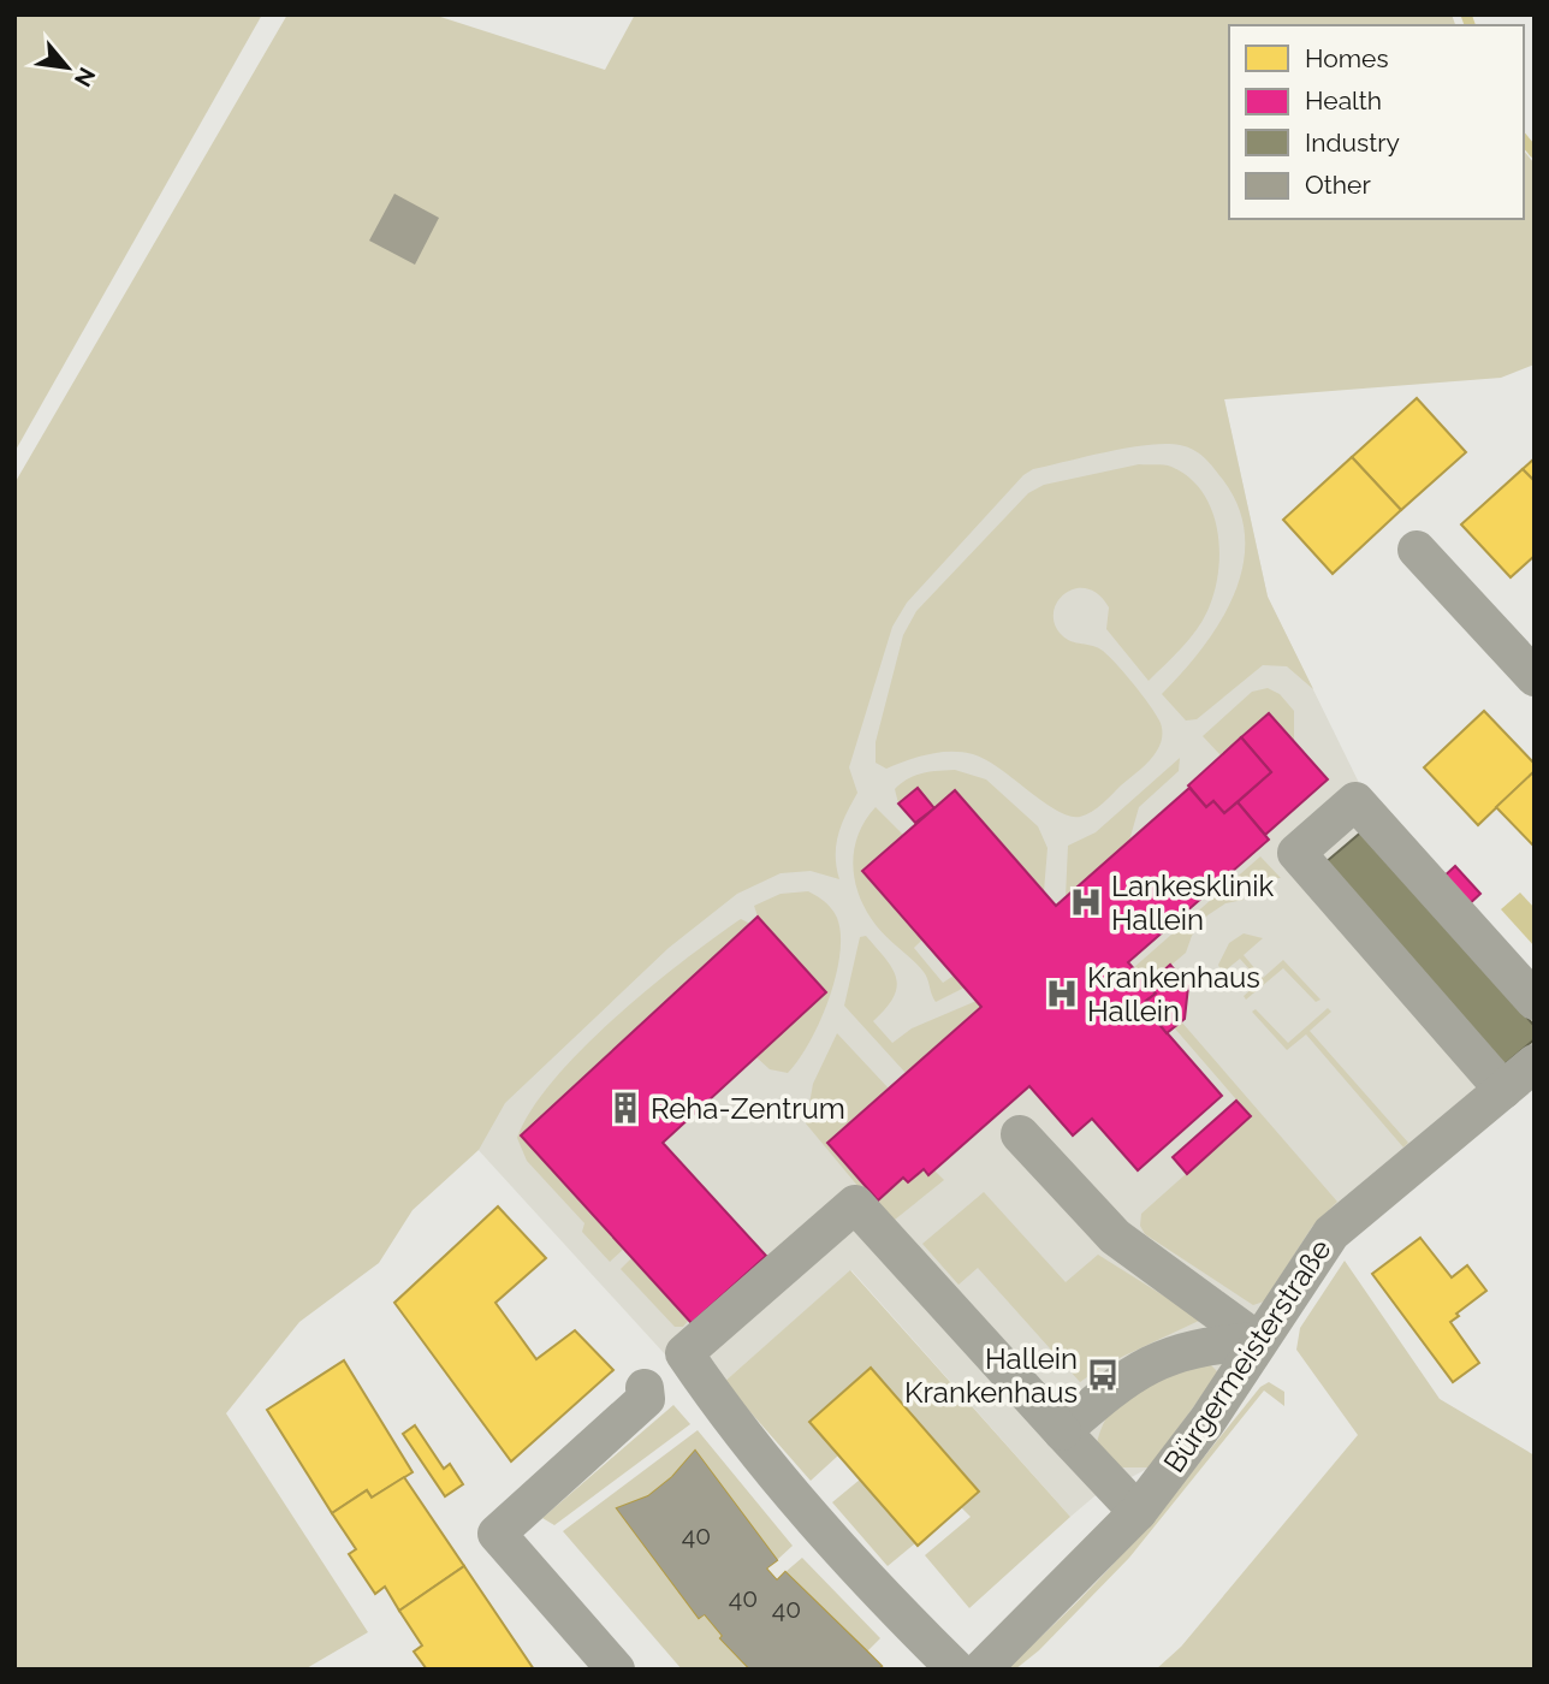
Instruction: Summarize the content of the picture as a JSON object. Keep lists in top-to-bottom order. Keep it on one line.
{"streets":{"street":["Bürgermeisterstraße"]},"places":{"hospital":["Lankesklinik Hallein","Krankenhaus Hallein"],"building":["Reha-Zentrum"],"bus stop":["Hallein Krankenhaus"]},"house_numbers":["40","40","40"],"legend":["Homes","Health","Industry","Other"],"north":"bottom right"}
